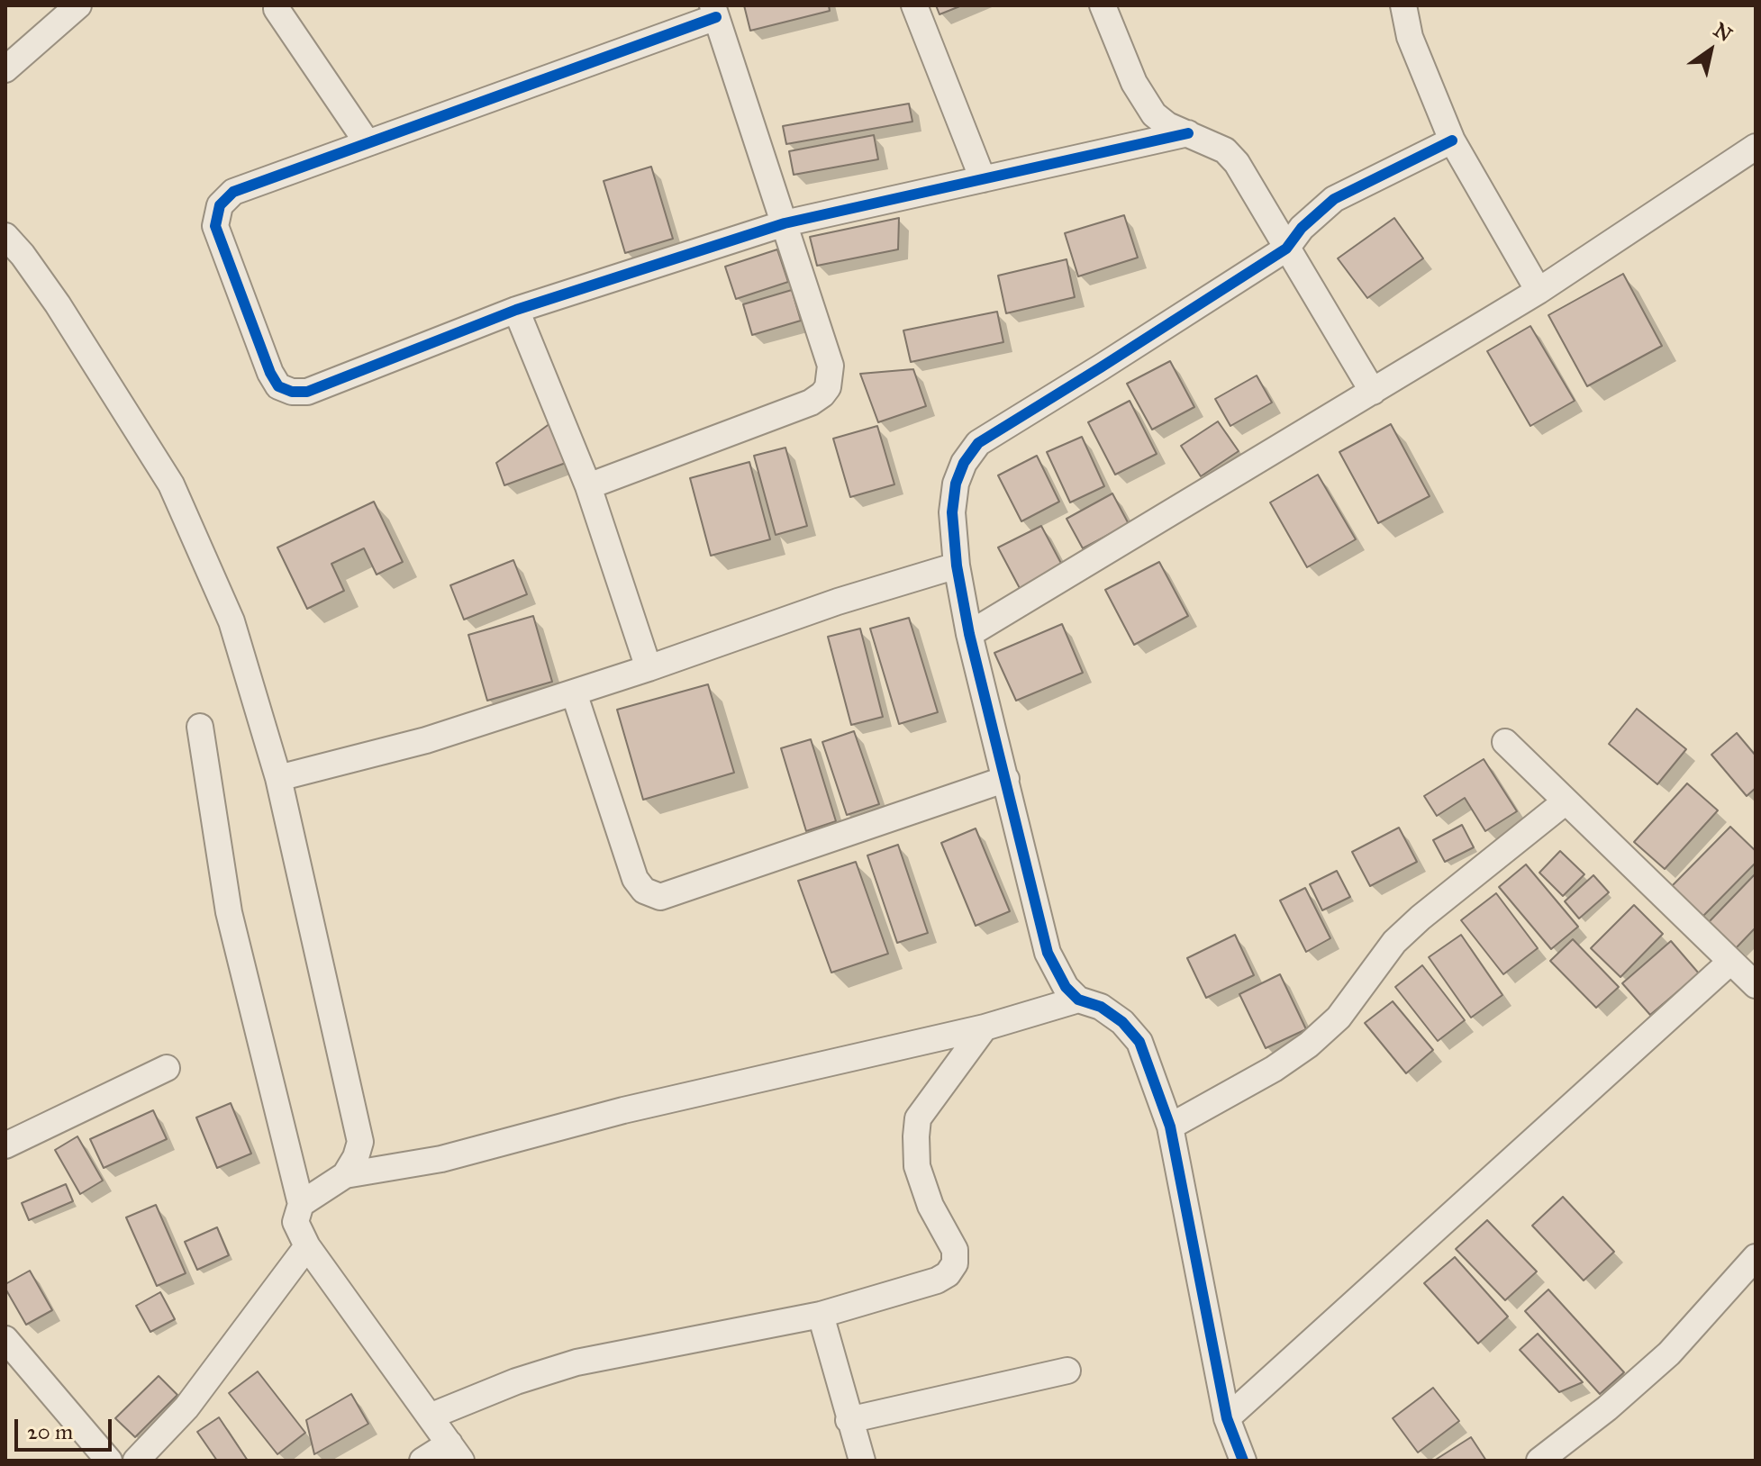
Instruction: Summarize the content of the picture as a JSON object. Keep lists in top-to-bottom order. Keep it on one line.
{"scale_bar":"20 m","north":"top right"}
